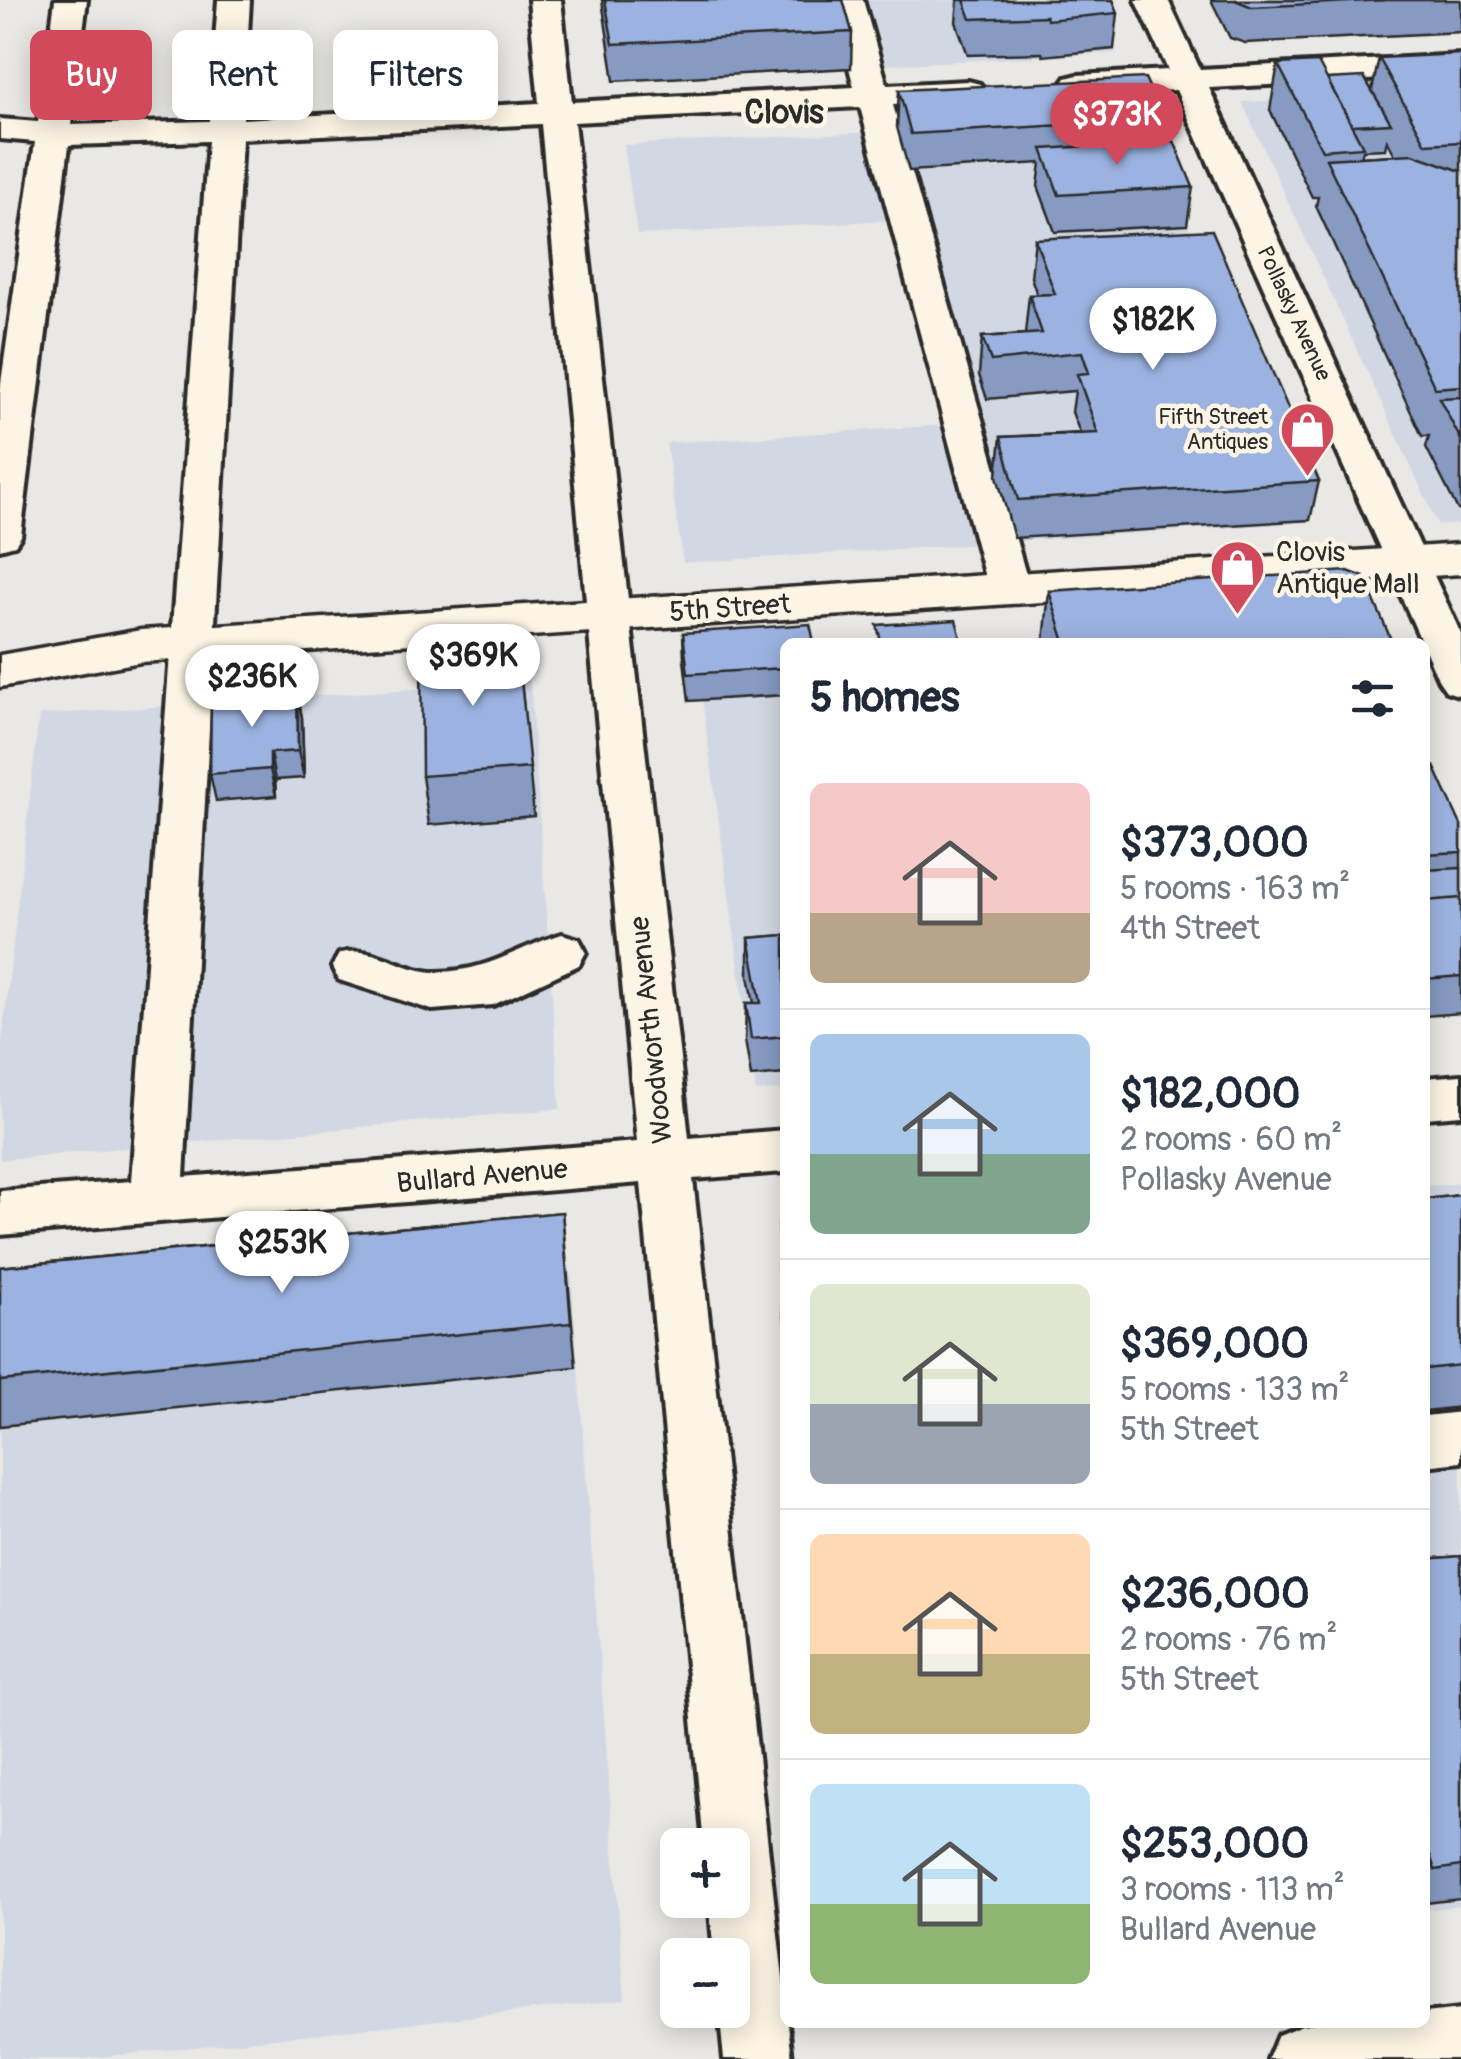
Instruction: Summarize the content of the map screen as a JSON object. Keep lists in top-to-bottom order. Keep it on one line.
{"streets":{"main road":["5th Street"],"street":["Pollasky Avenue","Woodworth Avenue","Bullard Avenue"]},"crossings":[["Pollasky Avenue","5th Street"],["5th Street","Woodworth Avenue"],["Woodworth Avenue","Bullard Avenue"]],"districts":["Clovis"],"places":{"shop":["Fifth Street Antiques","Clovis Antique Mall"]},"page":{"chip":["Buy","Rent","Filters"],"price":["$373K","$182K","$369K","$236K","$253K"],"heading":"5 homes","list":[{"name":"$373,000","note":"5 rooms · 163 m² · 4th Street"},{"name":"$182,000","note":"2 rooms · 60 m² · Pollasky Avenue"},{"name":"$369,000","note":"5 rooms · 133 m² · 5th Street"},{"name":"$236,000","note":"2 rooms · 76 m² · 5th Street"},{"name":"$253,000","note":"3 rooms · 113 m² · Bullard Avenue"}],"map_buttons":["+","−"]}}
